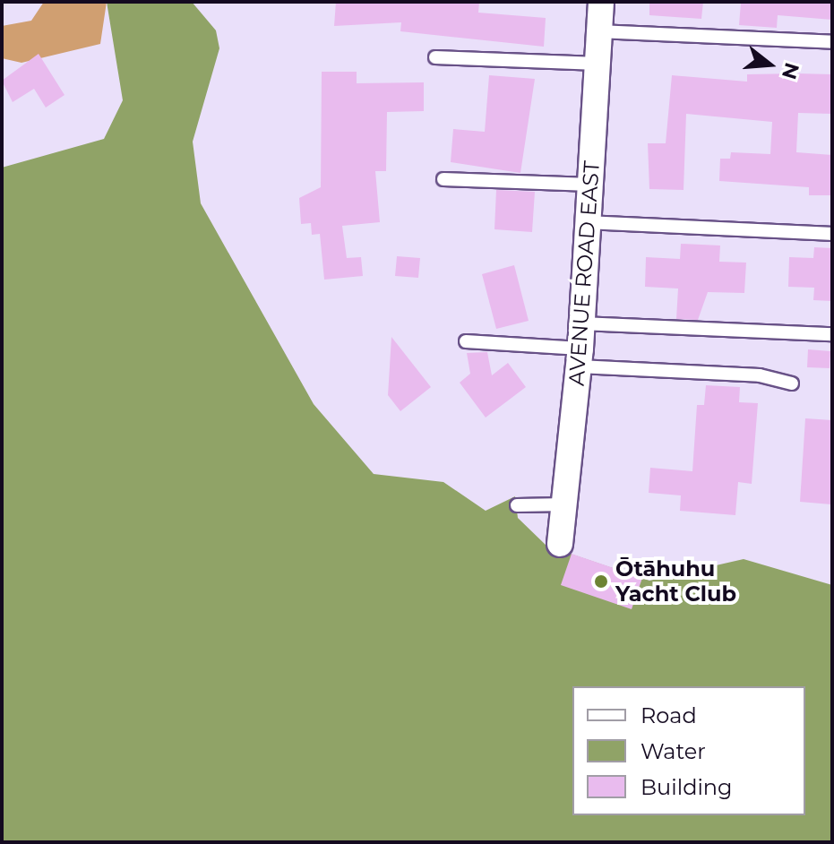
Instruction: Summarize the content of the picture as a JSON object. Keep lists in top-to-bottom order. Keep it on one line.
{"streets":{"street":["AVENUE ROAD EAST"]},"places":["Ōtāhuhu Yacht Club"],"legend":["Road","Water","Building"],"north":"right"}
